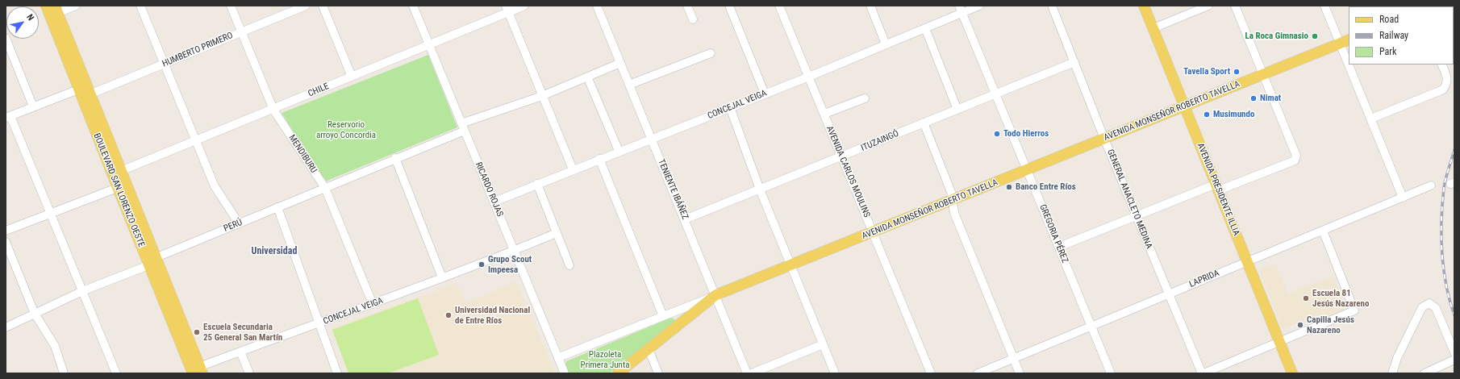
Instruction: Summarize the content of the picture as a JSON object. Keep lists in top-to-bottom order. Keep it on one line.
{"streets":{"main road":["AVENIDA MONSEÑOR ROBERTO TAVELLA","AVENIDA PRESIDENTE ILLIA","BOULEVARD SAN LORENZO OESTE"],"street":["HUMBERTO PRIMERO","CHILE","CONCEJAL VEIGA","ITUZAINGÓ","MENDIBURU","AVENIDA CARLOS MOULINS","RICARDO ROJAS","TENIENTE IBÁÑEZ","GENERAL ANACLETO MEDINA","PERÚ","GREGORIA PÉREZ","LAPRIDA"]},"crossings":[["HUMBERTO PRIMERO","MENDIBURU"],["HUMBERTO PRIMERO","BOULEVARD SAN LORENZO OESTE"],["CHILE","MENDIBURU"],["CHILE","RICARDO ROJAS"],["CHILE","BOULEVARD SAN LORENZO OESTE"],["CONCEJAL VEIGA","MENDIBURU"],["CONCEJAL VEIGA","AVENIDA CARLOS MOULINS"],["CONCEJAL VEIGA","RICARDO ROJAS"],["CONCEJAL VEIGA","TENIENTE IBÁÑEZ"],["CONCEJAL VEIGA","BOULEVARD SAN LORENZO OESTE"],["CONCEJAL VEIGA","GREGORIA PÉREZ"],["AVENIDA MONSEÑOR ROBERTO TAVELLA","AVENIDA CARLOS MOULINS"],["AVENIDA MONSEÑOR ROBERTO TAVELLA","TENIENTE IBÁÑEZ"],["AVENIDA MONSEÑOR ROBERTO TAVELLA","AVENIDA PRESIDENTE ILLIA"],["AVENIDA MONSEÑOR ROBERTO TAVELLA","GENERAL ANACLETO MEDINA"],["AVENIDA MONSEÑOR ROBERTO TAVELLA","GREGORIA PÉREZ"],["ITUZAINGÓ","AVENIDA CARLOS MOULINS"],["ITUZAINGÓ","TENIENTE IBÁÑEZ"],["ITUZAINGÓ","GENERAL ANACLETO MEDINA"],["ITUZAINGÓ","GREGORIA PÉREZ"],["MENDIBURU","PERÚ"],["RICARDO ROJAS","PERÚ"],["TENIENTE IBÁÑEZ","PERÚ"],["AVENIDA PRESIDENTE ILLIA","LAPRIDA"],["BOULEVARD SAN LORENZO OESTE","PERÚ"],["GENERAL ANACLETO MEDINA","LAPRIDA"],["GREGORIA PÉREZ","LAPRIDA"]],"districts":["Universidad"],"parks":["Reservorio arroyo Concordia","Plazoleta Primera Junta"],"places":["La Roca Gimnasio","Tavella Sport","Nimat","Musimundo","Todo Hierros","Banco Entre Ríos","Grupo Scout Impeesa","Escuela 81 Jesús Nazareno","Universidad Nacional de Entre Ríos","Capilla Jesús Nazareno","Escuela Secundaria 25 General San Martín"],"legend":["Road","Railway","Park"],"north":"top right"}
